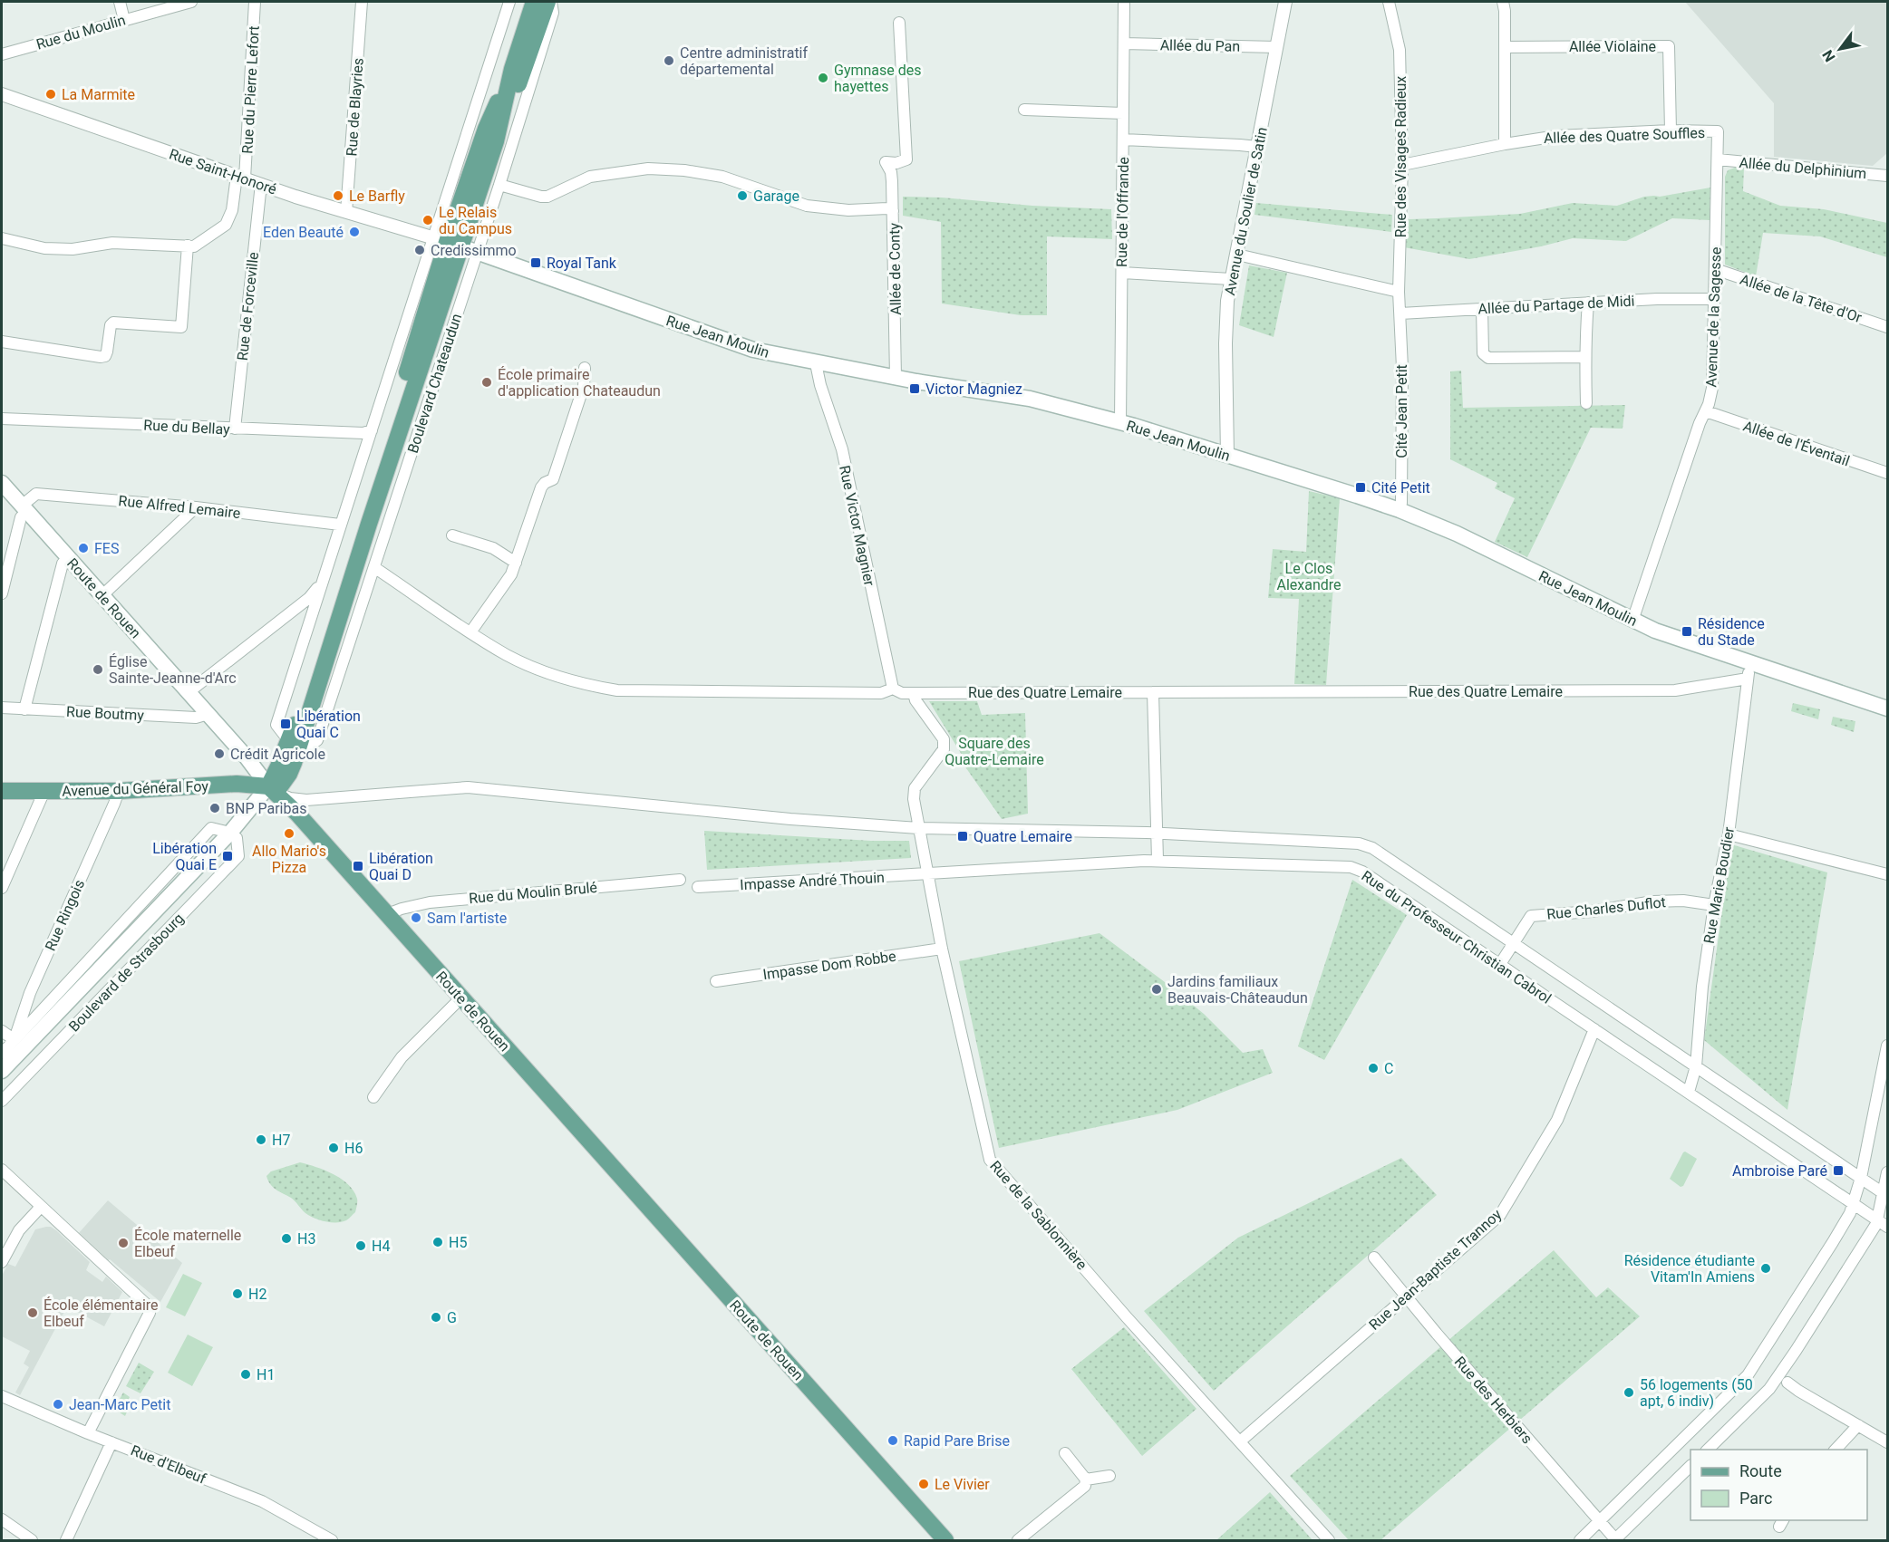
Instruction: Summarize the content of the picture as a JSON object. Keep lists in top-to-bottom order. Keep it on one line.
{"streets":{"main road":["Rue Jean Moulin","Boulevard Chateaudun","Route de Rouen","Avenue du Général Foy","Boulevard de Strasbourg"],"street":["Rue du Moulin","Allée du Pan","Allée Violaine","Rue du Pierre Lefort","Rue de Blayries","Allée des Quatre Souffles","Rue des Visages Radieux","Allée du Delphinium","Rue Saint-Honoré","Avenue du Soulier de Satin","Rue de l'Offrande","Allée de Conty","Allée de la Tête d'Or","Allée du Partage de Midi","Rue de Forceville","Avenue de la Sagesse","Cité Jean Petit","Rue du Bellay","Allée de l'Éventail","Rue Alfred Lemaire","Rue Victor Magnier","Rue des Quatre Lemaire","Rue Boutmy","Impasse André Thouin","Rue Marie Boudier","Rue du Moulin Brulé","Rue Charles Duflot","Rue Ringois","Rue du Professeur Christian Cabrol","Impasse Dom Robbe","Rue de la Sablonnière","Rue Jean-Baptiste Trannoy","Rue des Herbiers","Rue d'Elbeuf"]},"crossings":[["Allée du Pan","Avenue du Soulier de Satin"],["Allée du Pan","Rue de l'Offrande"],["Allée Violaine","Allée des Quatre Souffles"],["Rue du Pierre Lefort","Rue Saint-Honoré"],["Rue de Blayries","Rue Saint-Honoré"],["Allée des Quatre Souffles","Rue des Visages Radieux"],["Allée des Quatre Souffles","Avenue de la Sagesse"],["Rue des Visages Radieux","Allée du Partage de Midi"],["Rue des Visages Radieux","Cité Jean Petit"],["Allée du Delphinium","Avenue de la Sagesse"],["Rue Saint-Honoré","Rue de Forceville"],["Rue Saint-Honoré","Rue Jean Moulin"],["Rue Saint-Honoré","Boulevard Chateaudun"],["Avenue du Soulier de Satin","Rue Jean Moulin"],["Rue de l'Offrande","Rue Jean Moulin"],["Allée de Conty","Rue Jean Moulin"],["Allée de la Tête d'Or","Avenue de la Sagesse"],["Allée du Partage de Midi","Avenue de la Sagesse"],["Allée du Partage de Midi","Cité Jean Petit"],["Rue de Forceville","Rue du Bellay"],["Avenue de la Sagesse","Rue Jean Moulin"],["Avenue de la Sagesse","Allée de l'Éventail"],["Rue Jean Moulin","Boulevard Chateaudun"],["Rue Jean Moulin","Cité Jean Petit"],["Rue Jean Moulin","Rue Victor Magnier"],["Rue Jean Moulin","Rue Marie Boudier"],["Boulevard Chateaudun","Rue du Bellay"],["Boulevard Chateaudun","Rue Alfred Lemaire"],["Boulevard Chateaudun","Route de Rouen"],["Boulevard Chateaudun","Rue des Quatre Lemaire"],["Boulevard Chateaudun","Avenue du Général Foy"],["Boulevard Chateaudun","Boulevard de Strasbourg"],["Rue Alfred Lemaire","Route de Rouen"],["Rue Victor Magnier","Rue des Quatre Lemaire"],["Route de Rouen","Rue Boutmy"],["Route de Rouen","Avenue du Général Foy"],["Route de Rouen","Rue du Moulin Brulé"],["Route de Rouen","Boulevard de Strasbourg"],["Rue des Quatre Lemaire","Rue Marie Boudier"],["Rue des Quatre Lemaire","Rue de la Sablonnière"],["Avenue du Général Foy","Rue Ringois"],["Avenue du Général Foy","Boulevard de Strasbourg"],["Impasse André Thouin","Rue du Professeur Christian Cabrol"],["Impasse André Thouin","Rue de la Sablonnière"],["Rue Marie Boudier","Rue Charles Duflot"],["Rue Marie Boudier","Rue du Professeur Christian Cabrol"],["Rue Charles Duflot","Rue du Professeur Christian Cabrol"],["Rue du Professeur Christian Cabrol","Rue de la Sablonnière"],["Rue du Professeur Christian Cabrol","Rue Jean-Baptiste Trannoy"],["Impasse Dom Robbe","Rue de la Sablonnière"],["Rue de la Sablonnière","Rue Jean-Baptiste Trannoy"],["Rue Jean-Baptiste Trannoy","Rue des Herbiers"]],"parks":["Le Clos Alexandre","Square des Quatre-Lemaire"],"places":{"other":["Centre administratif départemental","Gymnase des hayettes","La Marmite","Le Barfly","Garage","Le Relais du Campus","Eden Beauté","Credissimmo","École primaire d'application Chateaudun","FES","Église Sainte-Jeanne-d'Arc","Crédit Agricole","BNP Paribas","Allo Mario's Pizza","Sam l'artiste","Jardins familiaux Beauvais-Châteaudun","C","H7","H6","H3","H5","École maternelle Elbeuf","H4","Résidence étudiante Vitam'In Amiens","H2","École élémentaire Elbeuf","G","H1","56 logements (50 apt, 6 indiv)","Jean-Marc Petit","Rapid Pare Brise","Le Vivier"],"transit":["Royal Tank","Victor Magniez","Cité Petit","Résidence du Stade","Libération Quai C","Quatre Lemaire","Libération Quai E","Libération Quai D","Ambroise Paré"]},"legend":["Route","Parc"],"north":"bottom left"}
